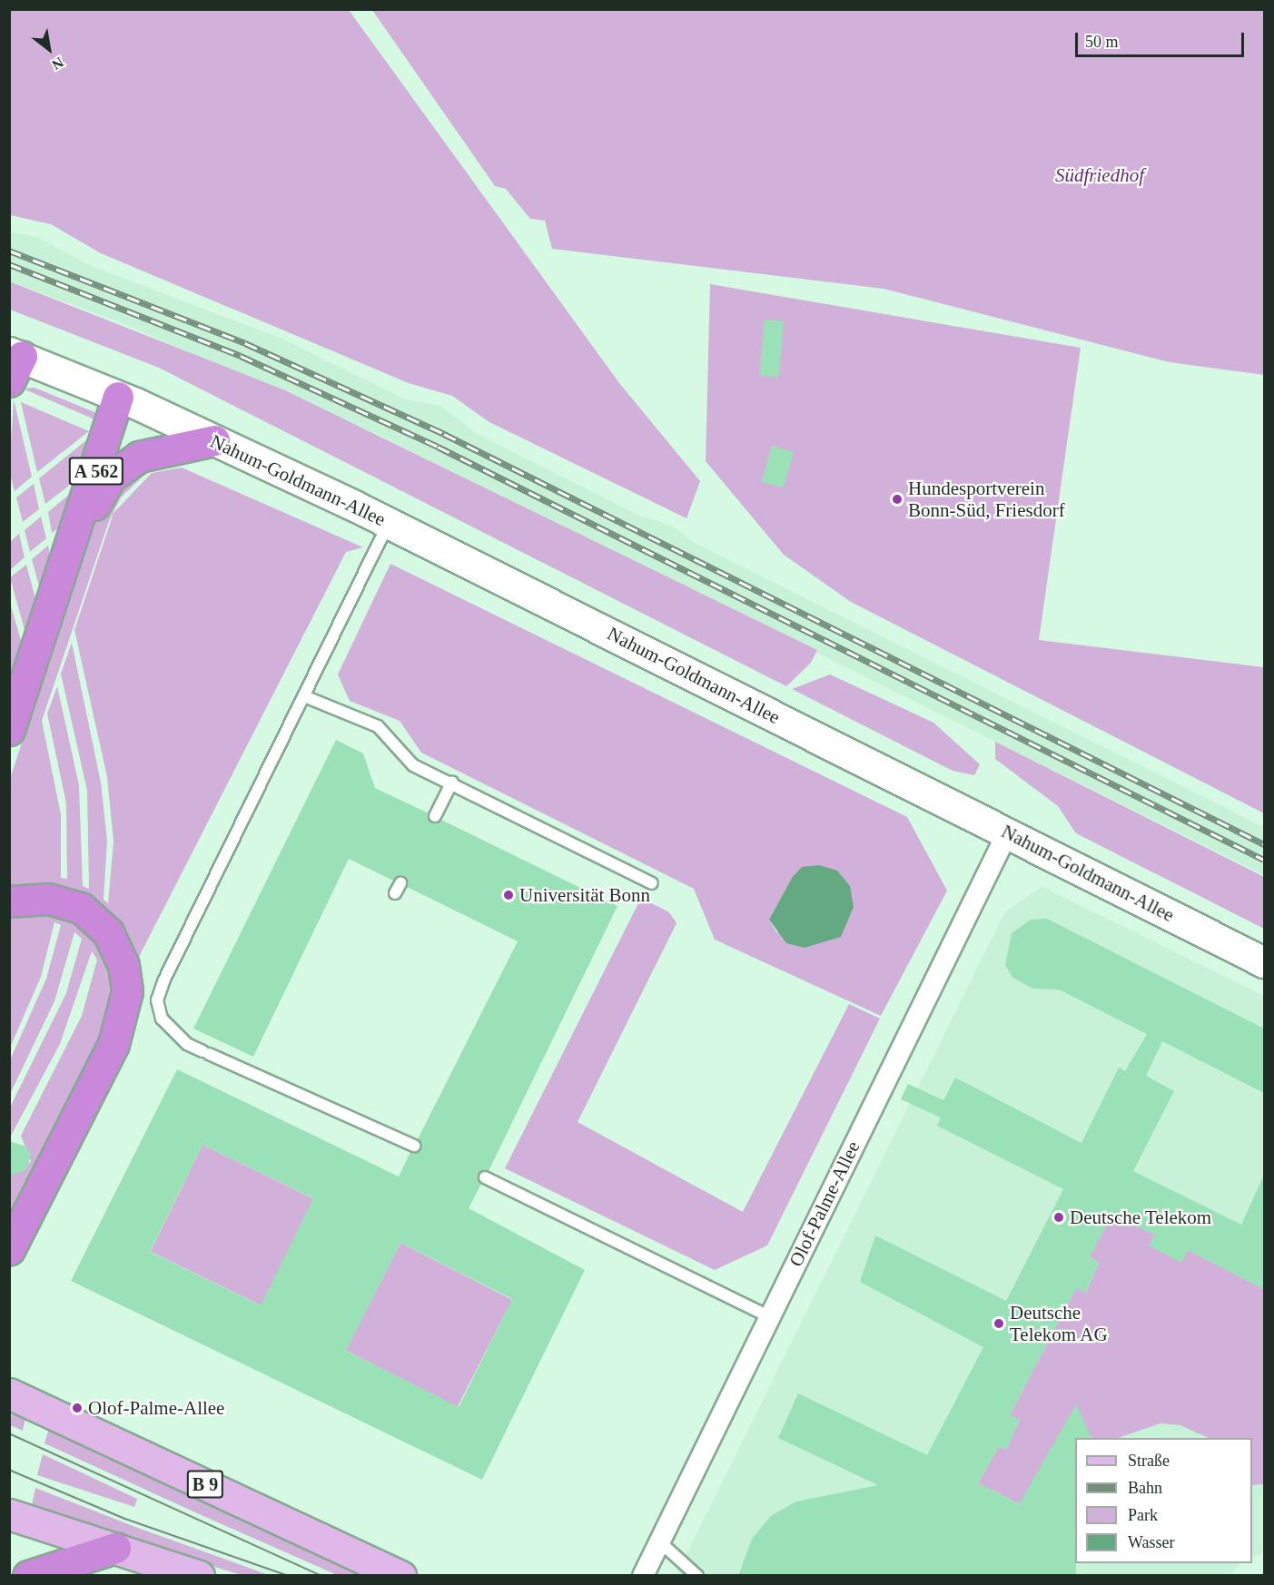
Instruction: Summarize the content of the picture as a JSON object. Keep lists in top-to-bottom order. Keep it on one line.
{"streets":{"highway":["A 562"],"main road":["Nahum-Goldmann-Allee","B 9"],"street":["Olof-Palme-Allee"]},"crossings":[["A 562","Nahum-Goldmann-Allee"],["Nahum-Goldmann-Allee","Olof-Palme-Allee"]],"parks":["Südfriedhof"],"places":["Hundesportverein Bonn-Süd, Friesdorf","Universität Bonn","Deutsche Telekom","Deutsche Telekom AG","Olof-Palme-Allee"],"legend":["Straße","Bahn","Park","Wasser"],"scale_bar":"50 m","north":"bottom right"}
